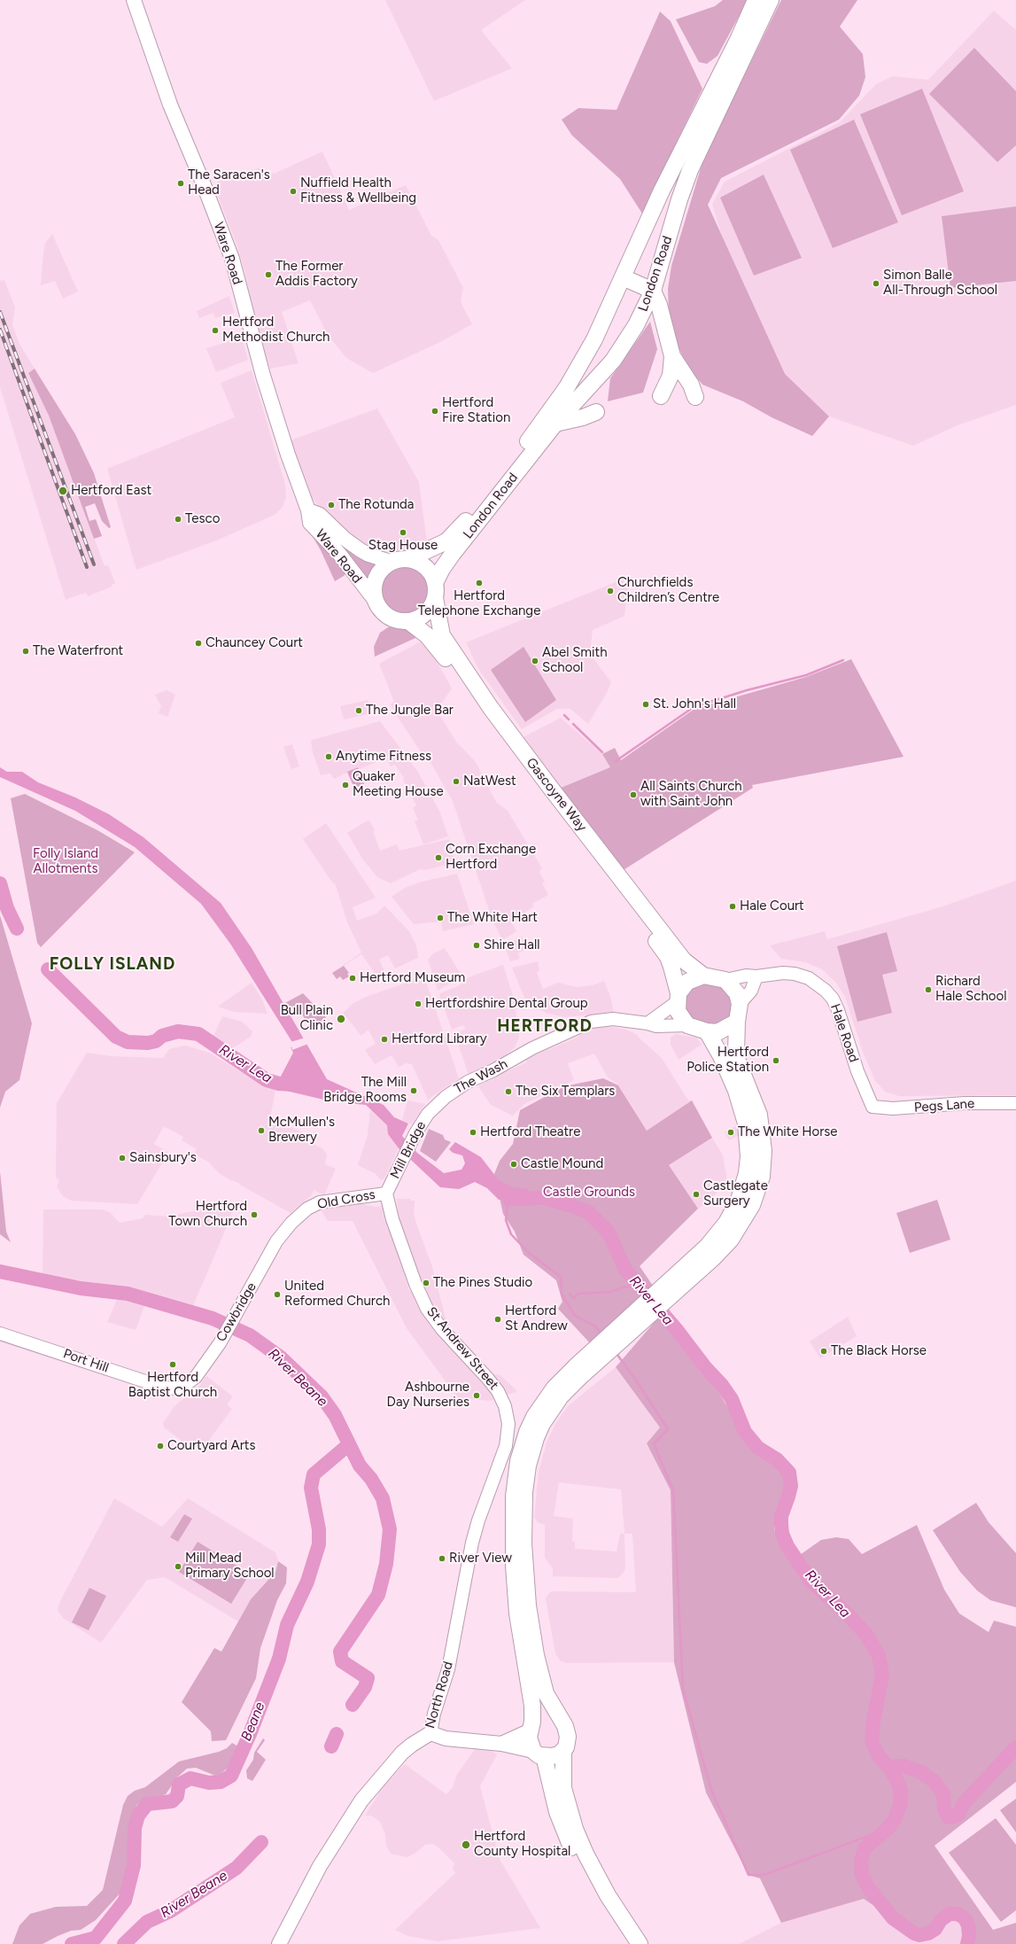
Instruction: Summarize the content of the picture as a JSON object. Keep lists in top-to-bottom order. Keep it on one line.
{"streets":{"highway":["London Road","Gascoyne Way"],"main road":["Ware Road","Hale Road","The Wash","Pegs Lane","Mill Bridge","Old Cross","Cowbridge","St Andrew Street","Port Hill","North Road"]},"crossings":[["Ware Road","London Road"],["Ware Road","Gascoyne Way"],["London Road","Gascoyne Way"],["Gascoyne Way","Hale Road"],["Gascoyne Way","The Wash"],["Hale Road","The Wash"],["Hale Road","Pegs Lane"],["The Wash","Mill Bridge"],["Mill Bridge","Old Cross"],["Mill Bridge","St Andrew Street"],["Old Cross","Cowbridge"],["Old Cross","St Andrew Street"],["Cowbridge","Port Hill"],["St Andrew Street","North Road"]],"districts":["FOLLY ISLAND","HERTFORD"],"water":["River Lea","River Beane","Beane"],"parks":["Folly Island Allotments","Castle Grounds"],"places":["The Saracen's Head","Nuffield Health Fitness & Wellbeing","The Former Addis Factory","Simon Balle All-Through School","Hertford Methodist Church","Hertford Fire Station","Hertford East","The Rotunda","Tesco","Stag House","Hertford Telephone Exchange","Churchfields Children’s Centre","Chauncey Court","The Waterfront","Abel Smith School","St. John's Hall","The Jungle Bar","Anytime Fitness","NatWest","Quaker Meeting House","All Saints Church with Saint John","Corn Exchange Hertford","Hale Court","The White Hart","Shire Hall","Hertford Museum","Richard Hale School","Hertfordshire Dental Group","Bull Plain Clinic","Hertford Library","Hertford Police Station","The Mill Bridge Rooms","The Six Templars","McMullen's Brewery","Hertford Theatre","The White Horse","Sainsbury's","Castle Mound","Castlegate Surgery","Hertford Town Church","The Pines Studio","United Reformed Church","Hertford St Andrew","The Black Horse","Hertford Baptist Church","Ashbourne Day Nurseries","Courtyard Arts","River View","Mill Mead Primary School","Hertford County Hospital"]}
